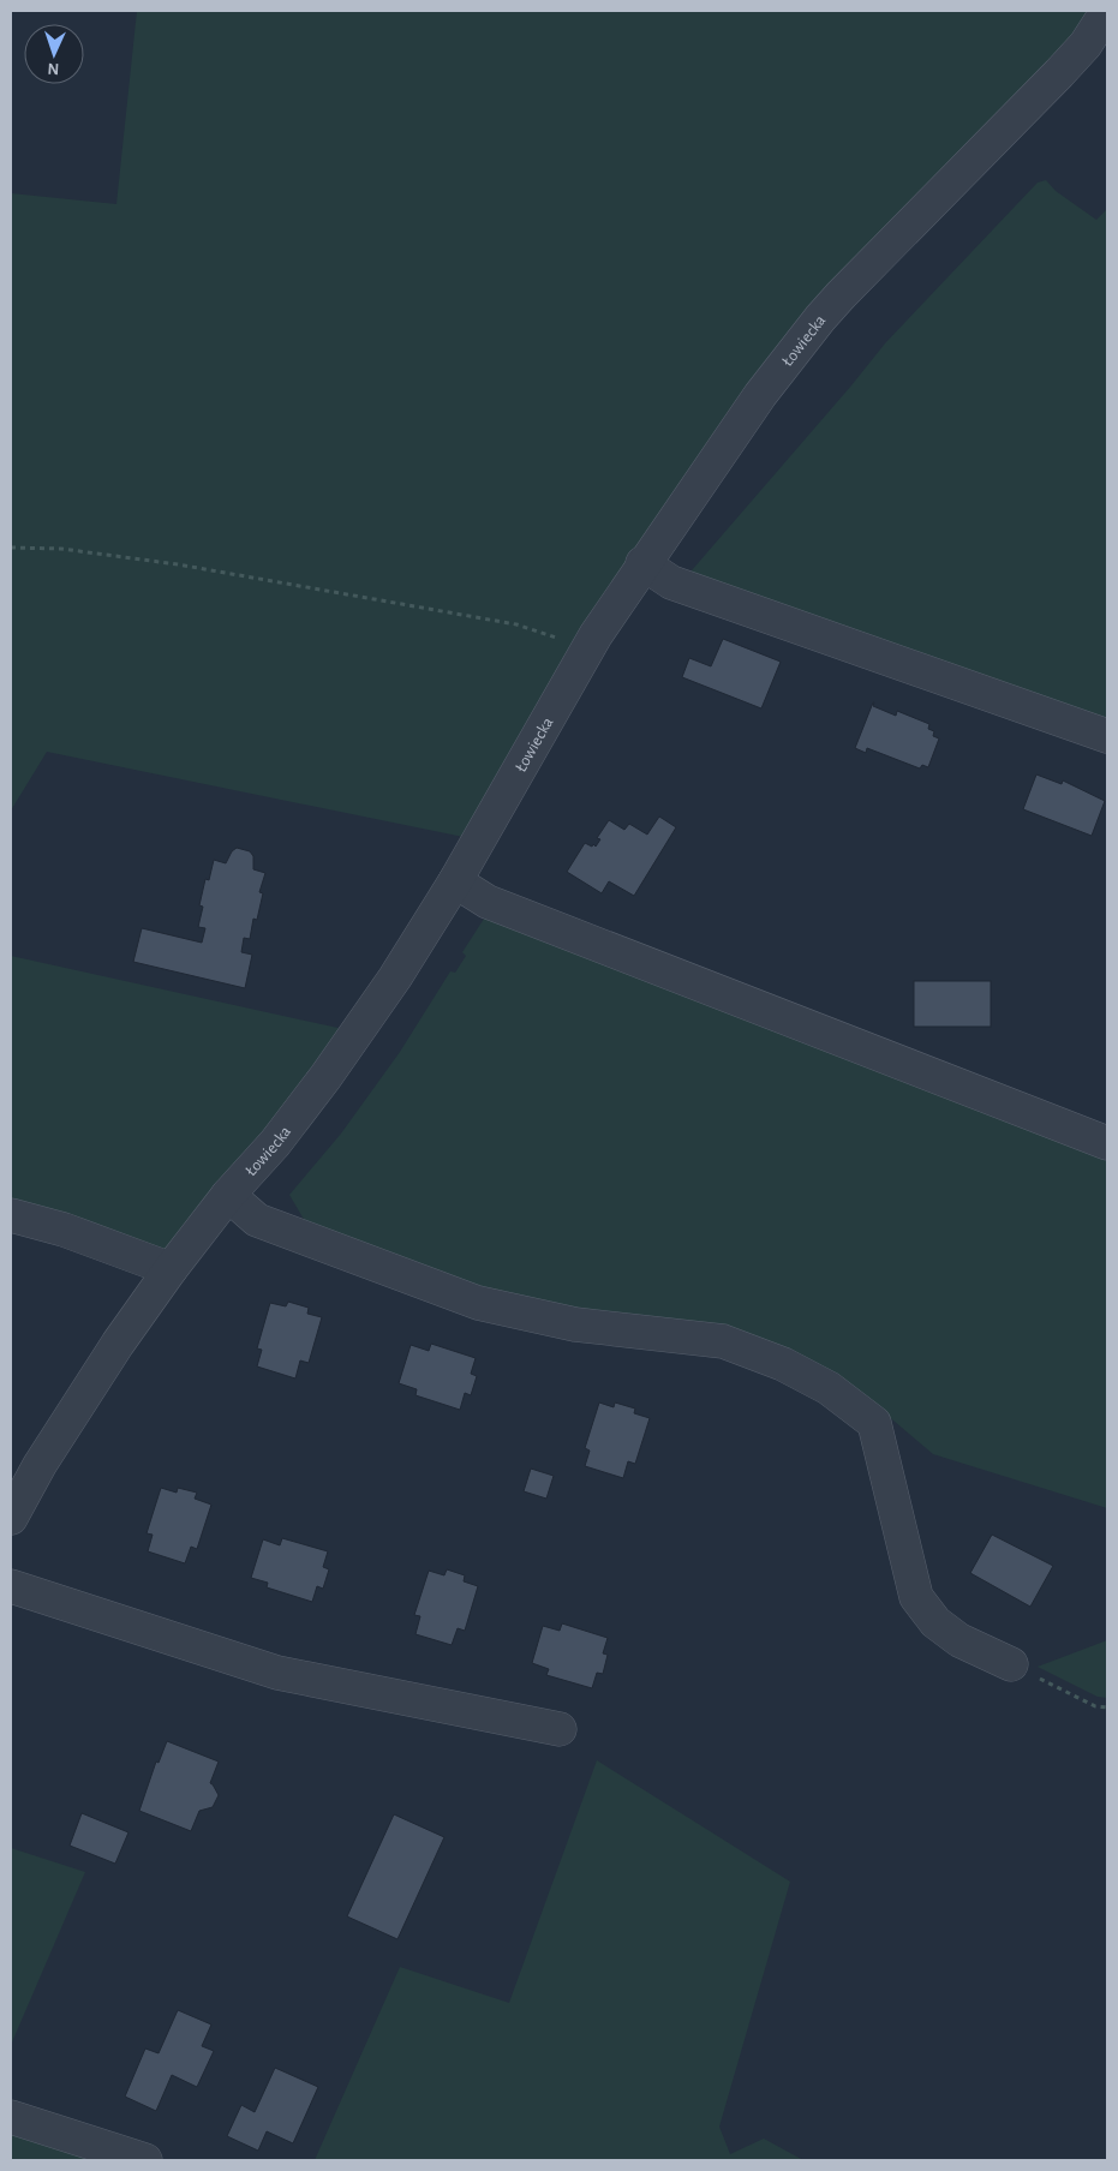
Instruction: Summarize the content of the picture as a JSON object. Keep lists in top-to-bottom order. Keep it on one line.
{"streets":{"street":["Łowiecka"]},"north":"bottom"}
